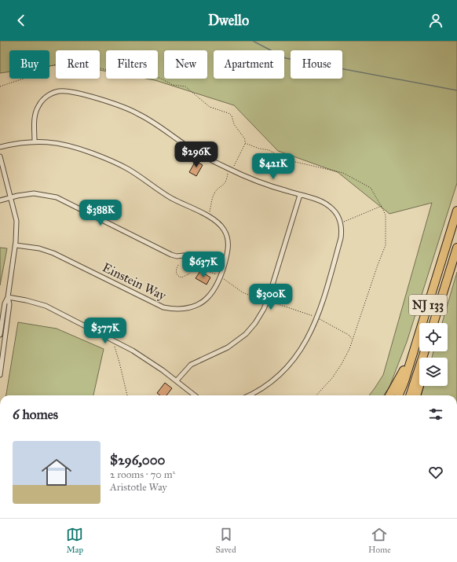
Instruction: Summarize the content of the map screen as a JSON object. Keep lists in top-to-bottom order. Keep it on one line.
{"streets":{"highway":["NJ 133"],"street":["Einstein Way"]},"page":{"header":"Dwello","chip":["Buy","Rent","Filters","New","Apartment","House"],"price":["$296K","$421K","$388K","$637K","$300K","$377K"],"heading":"6 homes","list":[{"name":"$296,000","note":"2 rooms · 70 m² · Aristotle Way"}],"tabs":["Map","Saved","Home"]}}
